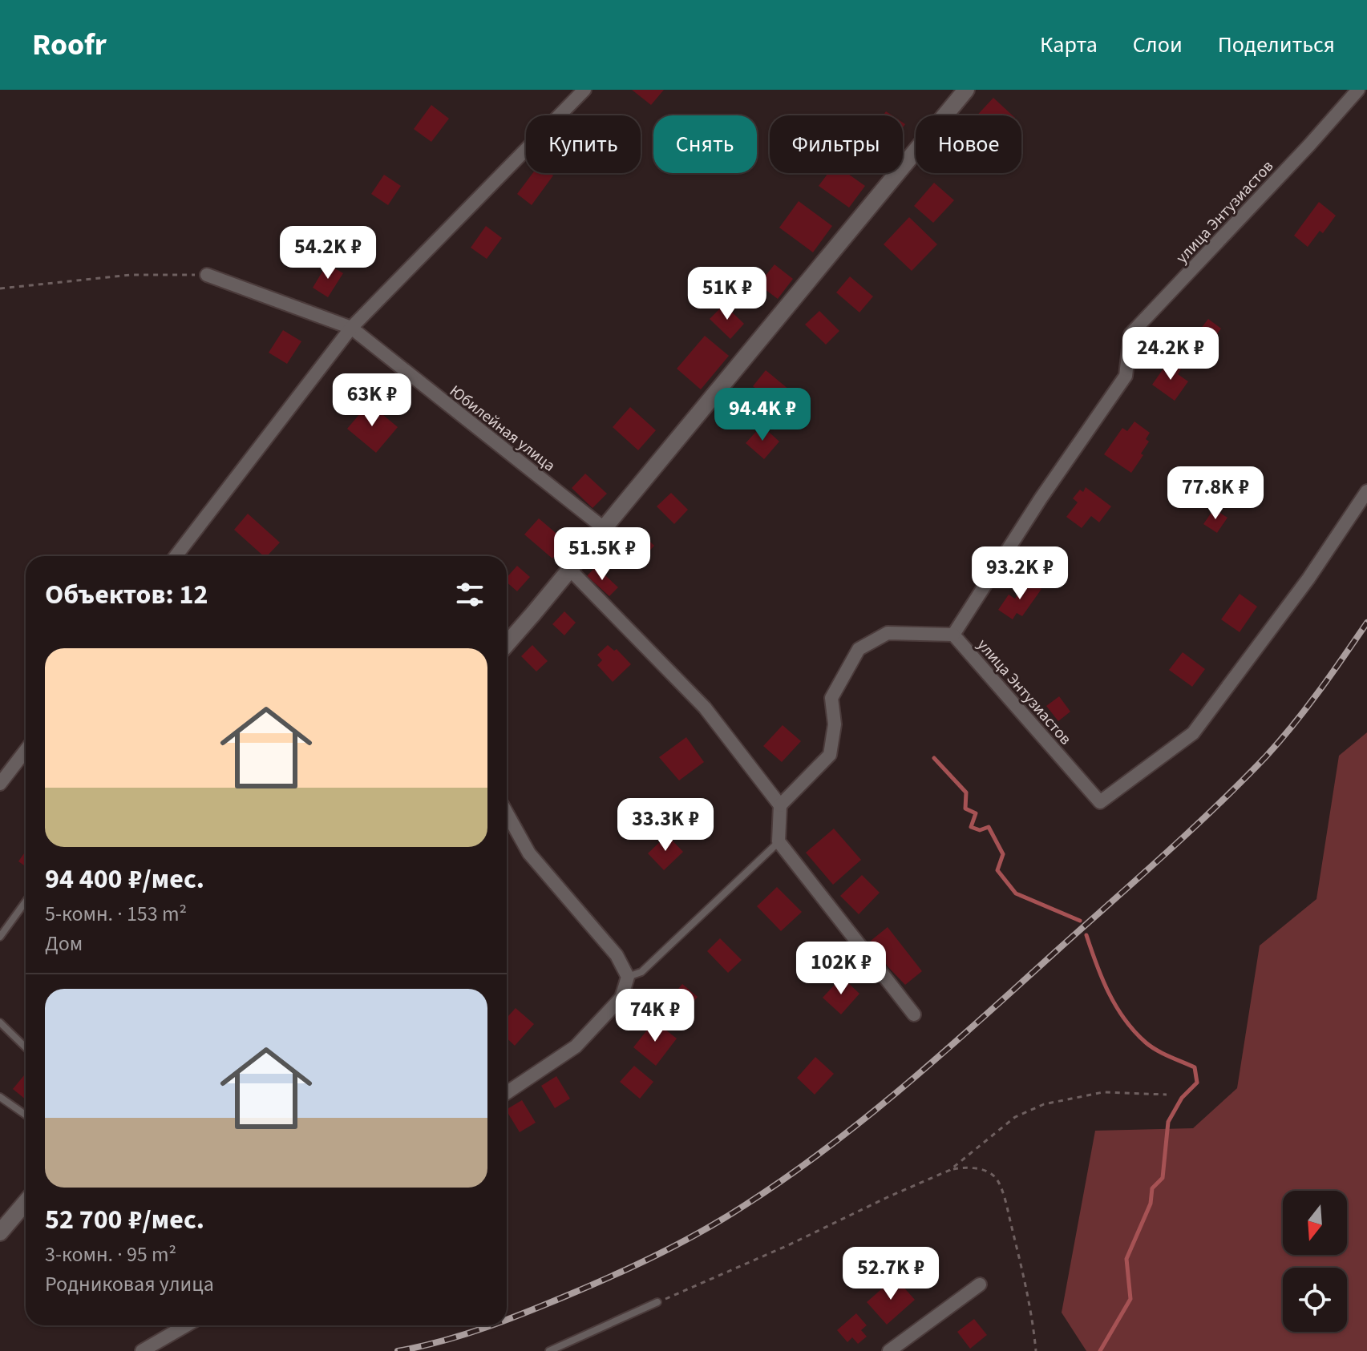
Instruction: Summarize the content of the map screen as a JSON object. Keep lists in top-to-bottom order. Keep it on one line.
{"streets":{"street":["улица Энтузиастов","Юбилейная улица"]},"north":"bottom","page":{"header":"Roofr","nav":["Карта","Слои","Поделиться"],"chip":["Купить","Снять","Фильтры","Новое"],"price":["54.2K ₽","51K ₽","24.2K ₽","63K ₽","94.4K ₽","77.8K ₽","51.5K ₽","93.2K ₽","33.3K ₽","102K ₽","74K ₽","52.7K ₽"],"heading":"Объектов: 12","list":[{"name":"94 400 ₽/мес.","note":"5-комн. · 153 m² · Дом"},{"name":"52 700 ₽/мес.","note":"3-комн. · 95 m² · Родниковая улица"}]}}
